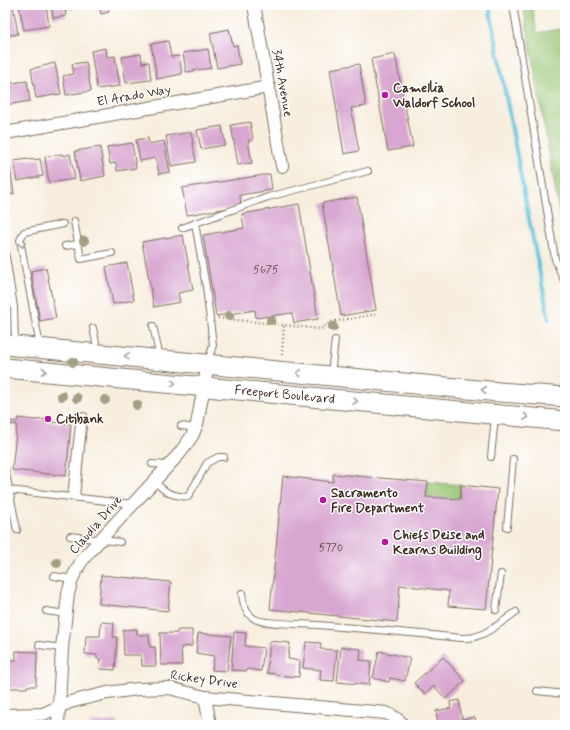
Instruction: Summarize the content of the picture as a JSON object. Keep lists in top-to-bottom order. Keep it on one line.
{"streets":{"main road":["Freeport Boulevard"],"street":["34th Avenue","El Arado Way","Claudia Drive","Rickey Drive"]},"crossings":[["34th Avenue","El Arado Way"],["Freeport Boulevard","Claudia Drive"],["Claudia Drive","Rickey Drive"]],"places":["Camellia Waldorf School","Citibank","Sacramento Fire Department","Chiefs Deise and Kearns Building"],"house_numbers":["5675","5770"]}
